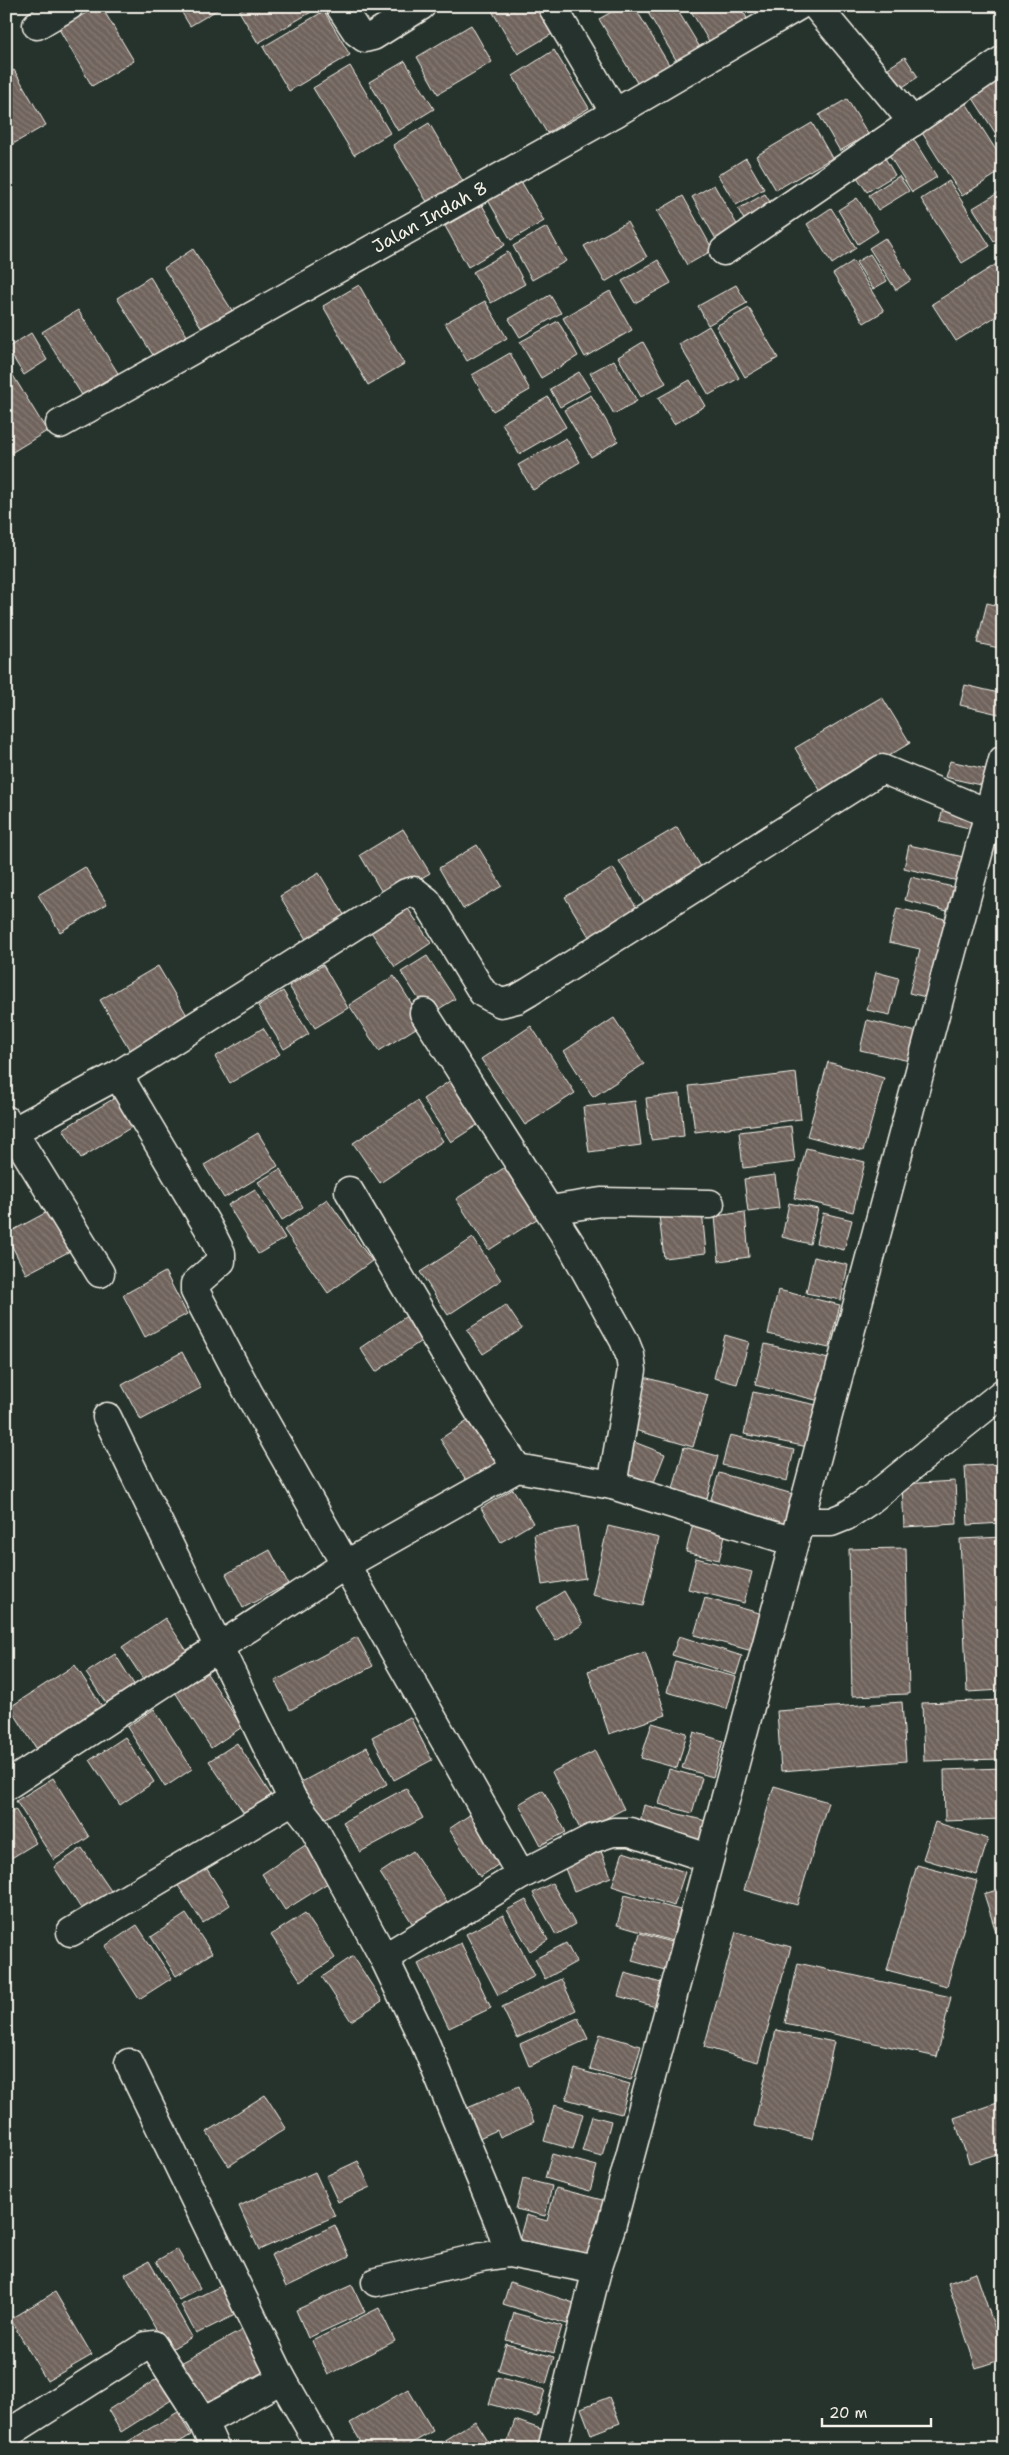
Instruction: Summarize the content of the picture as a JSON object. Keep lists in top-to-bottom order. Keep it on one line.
{"streets":{"street":["Jalan Indah 8"]},"scale_bar":"20 m"}
